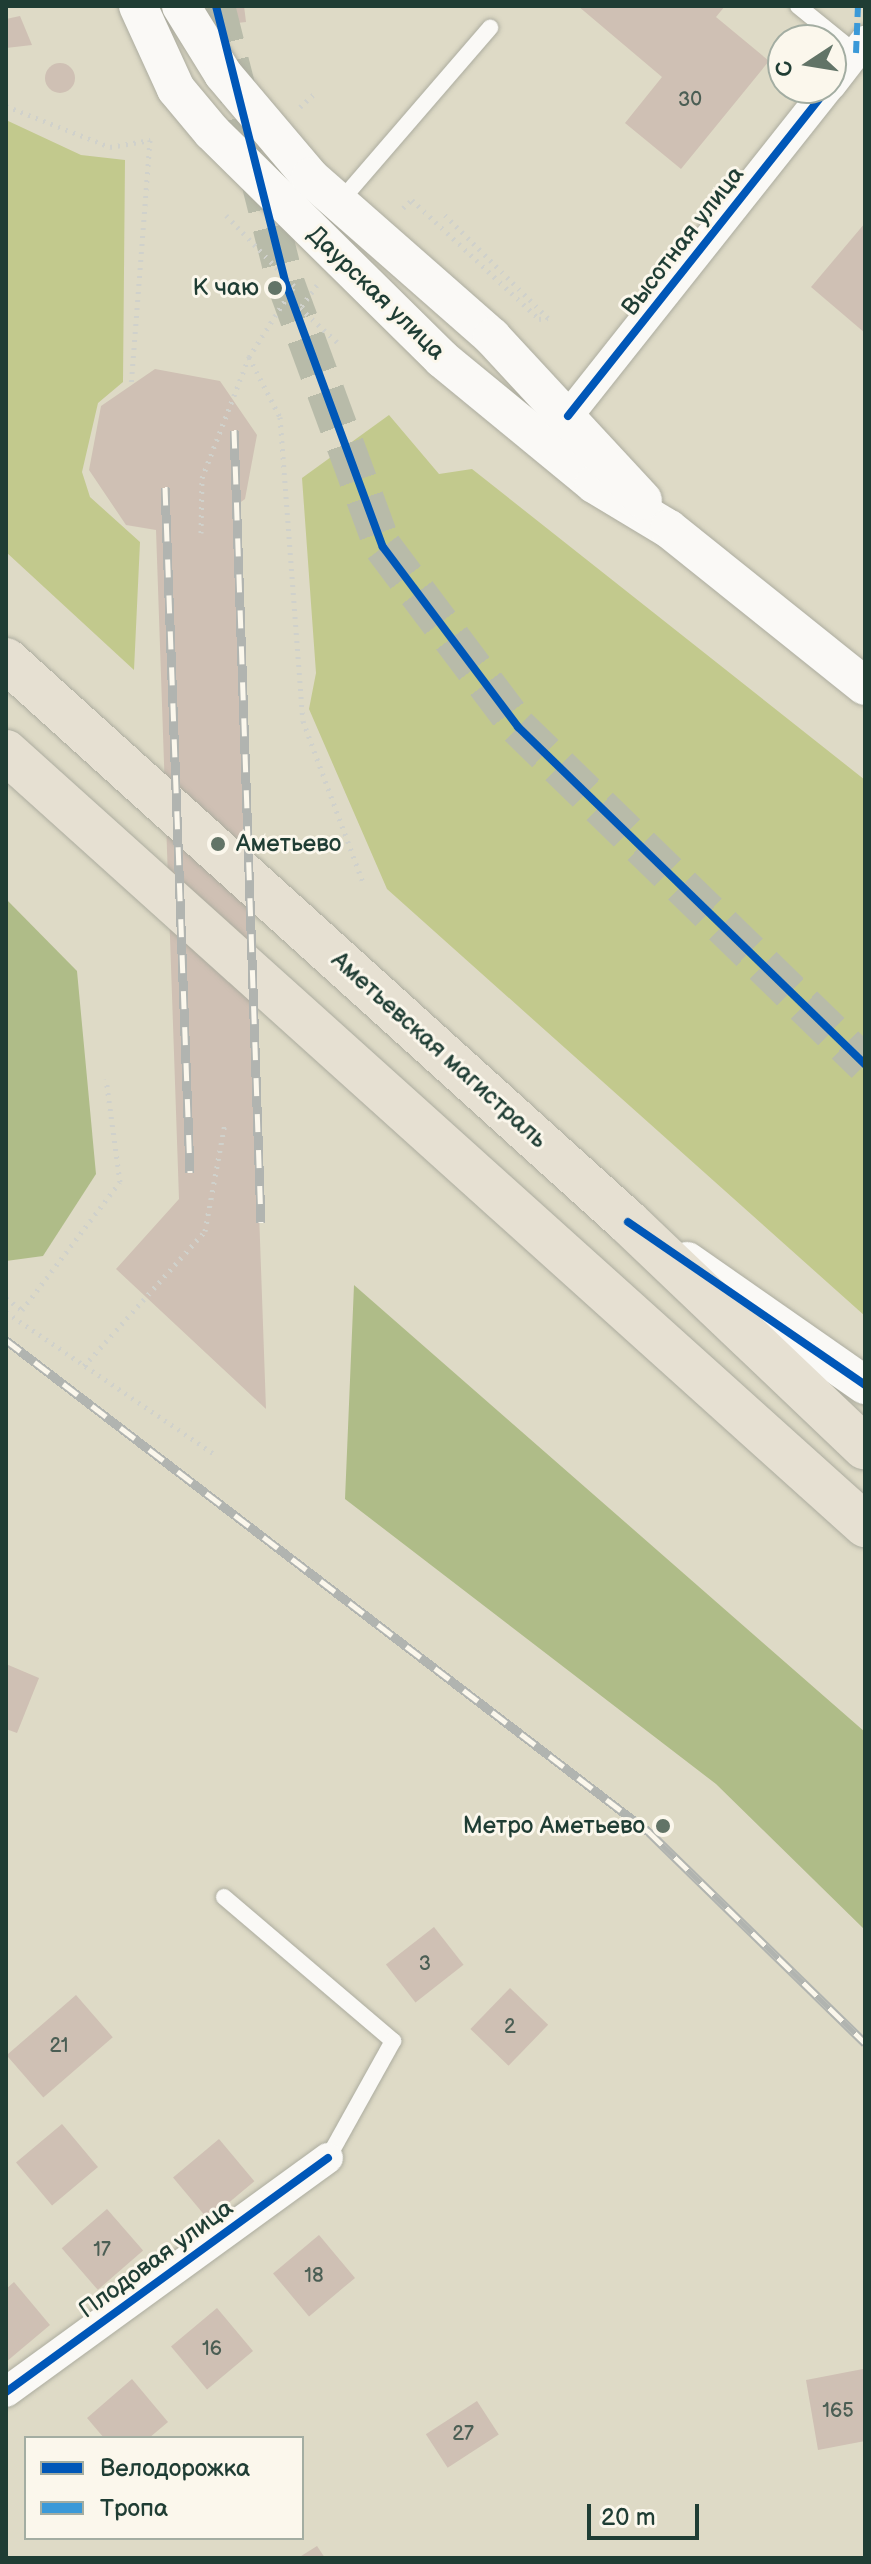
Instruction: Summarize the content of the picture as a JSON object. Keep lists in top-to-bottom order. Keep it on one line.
{"streets":{"main road":["Аметьевская магистраль"],"street":["Высотная улица","Даурская улица","Плодовая улица"]},"crossings":[["Высотная улица","Даурская улица"]],"places":["К чаю","Аметьево","Метро Аметьево"],"house_numbers":["30","3","2","21","17","18","16","165","27"],"legend":["Велодорожка","Тропа"],"scale_bar":"20 m","north":"left"}
